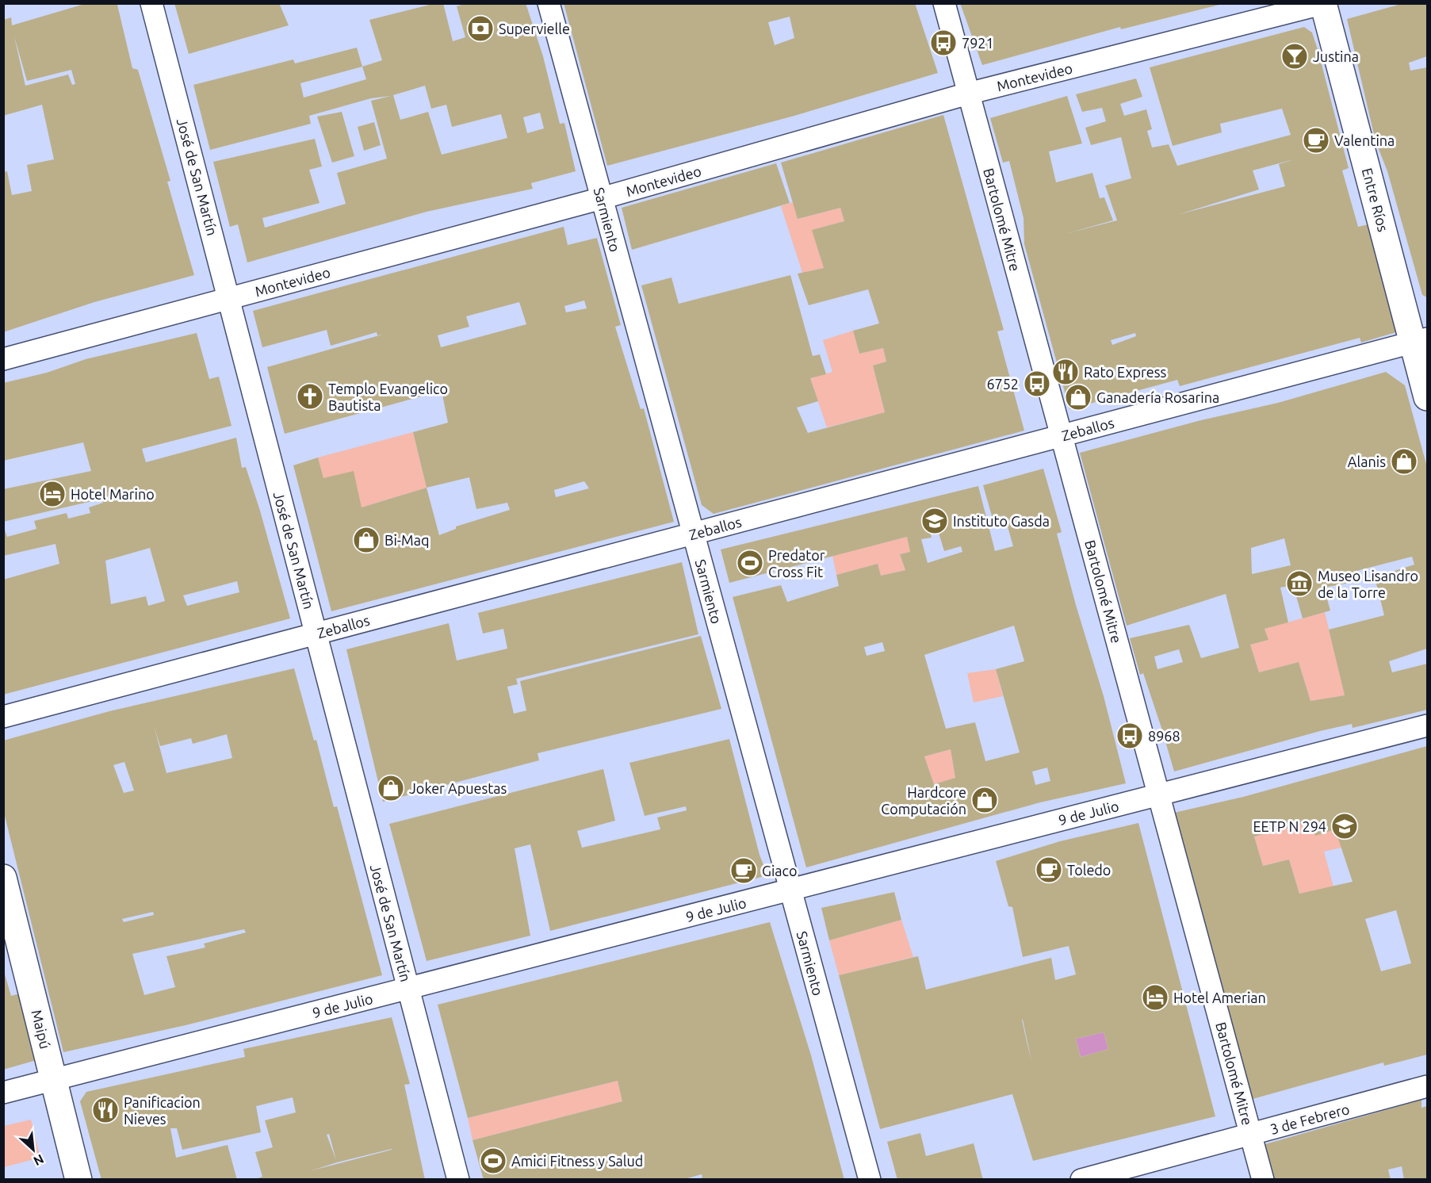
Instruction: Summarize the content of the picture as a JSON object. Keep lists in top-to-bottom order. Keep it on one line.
{"streets":{"main road":["Entre Ríos","Maipú"],"street":["Montevideo","José de San Martín","Sarmiento","Bartolomé Mitre","Zeballos","9 de Julio","3 de Febrero"]},"crossings":[["Montevideo","José de San Martín"],["Montevideo","Entre Ríos"],["Montevideo","Sarmiento"],["Montevideo","Bartolomé Mitre"],["José de San Martín","Zeballos"],["José de San Martín","9 de Julio"],["Entre Ríos","Zeballos"],["Sarmiento","Zeballos"],["Sarmiento","9 de Julio"],["Bartolomé Mitre","Zeballos"],["Bartolomé Mitre","9 de Julio"],["Bartolomé Mitre","3 de Febrero"],["9 de Julio","Maipú"]],"places":{"bank":["Supervielle"],"bus stop":["7921","6752","8968"],"bar":["Justina"],"cafe":["Valentina","Toledo","Giaco"],"restaurant":["Rato Express","Panificacion Nieves"],"church":["Templo Evangelico Bautista"],"shop":["Ganadería Rosarina","Alanis","Bi-Maq","Joker Apuestas","Hardcore Computación"],"hotel":["Hotel Marino","Hotel Amerian"],"school or university":["Instituto Gasda","EETP N 294"],"sports":["Predator Cross Fit","Amici Fitness y Salud"],"museum":["Museo Lisandro de la Torre"]},"north":"bottom right"}
